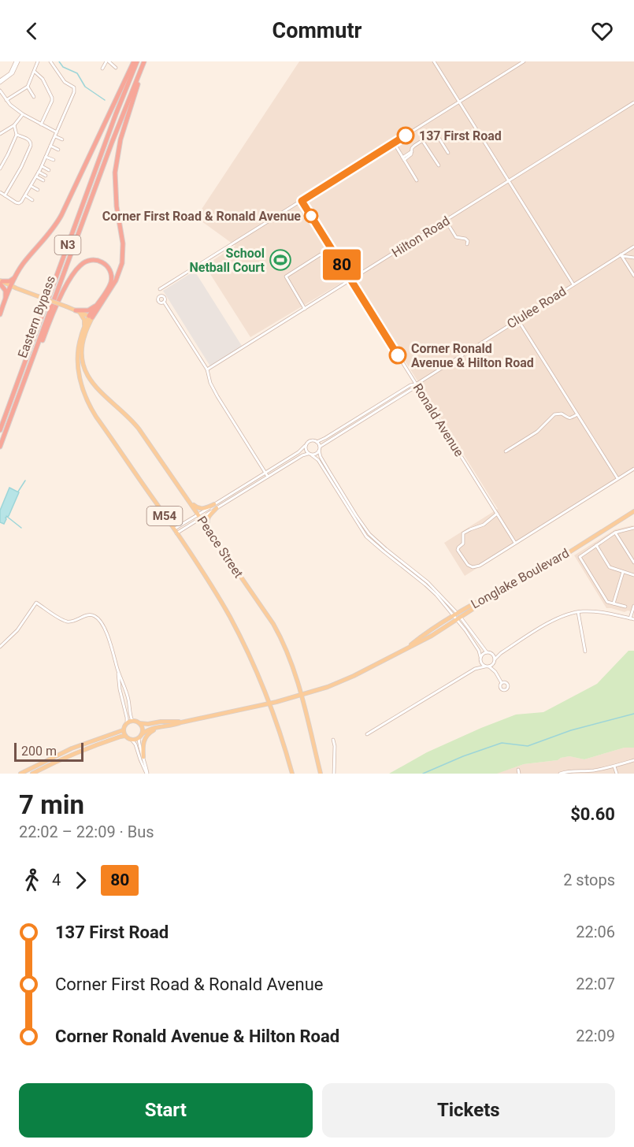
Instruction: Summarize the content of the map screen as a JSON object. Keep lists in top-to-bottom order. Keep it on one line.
{"streets":{"highway":["N3","Eastern Bypass"],"main road":["M54","Peace Street","Longlake Boulevard"],"street":["Hilton Road","Clulee Road","Ronald Avenue"]},"crossings":[["Hilton Road","Ronald Avenue"],["Clulee Road","Ronald Avenue"],["M54","Peace Street"],["M54","Longlake Boulevard"],["Peace Street","Longlake Boulevard"]],"places":{"other":["137 First Road","Corner First Road & Ronald Avenue","Corner Ronald Avenue & Hilton Road"],"sports":["School Netball Court"]},"lines":["bus line 80"],"scale_bar":"200 m","page":{"header":"Commutr","on_map":"80","scale":"200 m","heading":["7 min","22:02 – 22:09 · Bus","$0.60"],"legs":["4","80","2 stops"],"list":[{"name":"137 First Road","value":"22:06"},{"name":"Corner First Road & Ronald Avenue","value":"22:07"},{"name":"Corner Ronald Avenue & Hilton Road","value":"22:09"}],"buttons":["Start","Tickets"]}}
